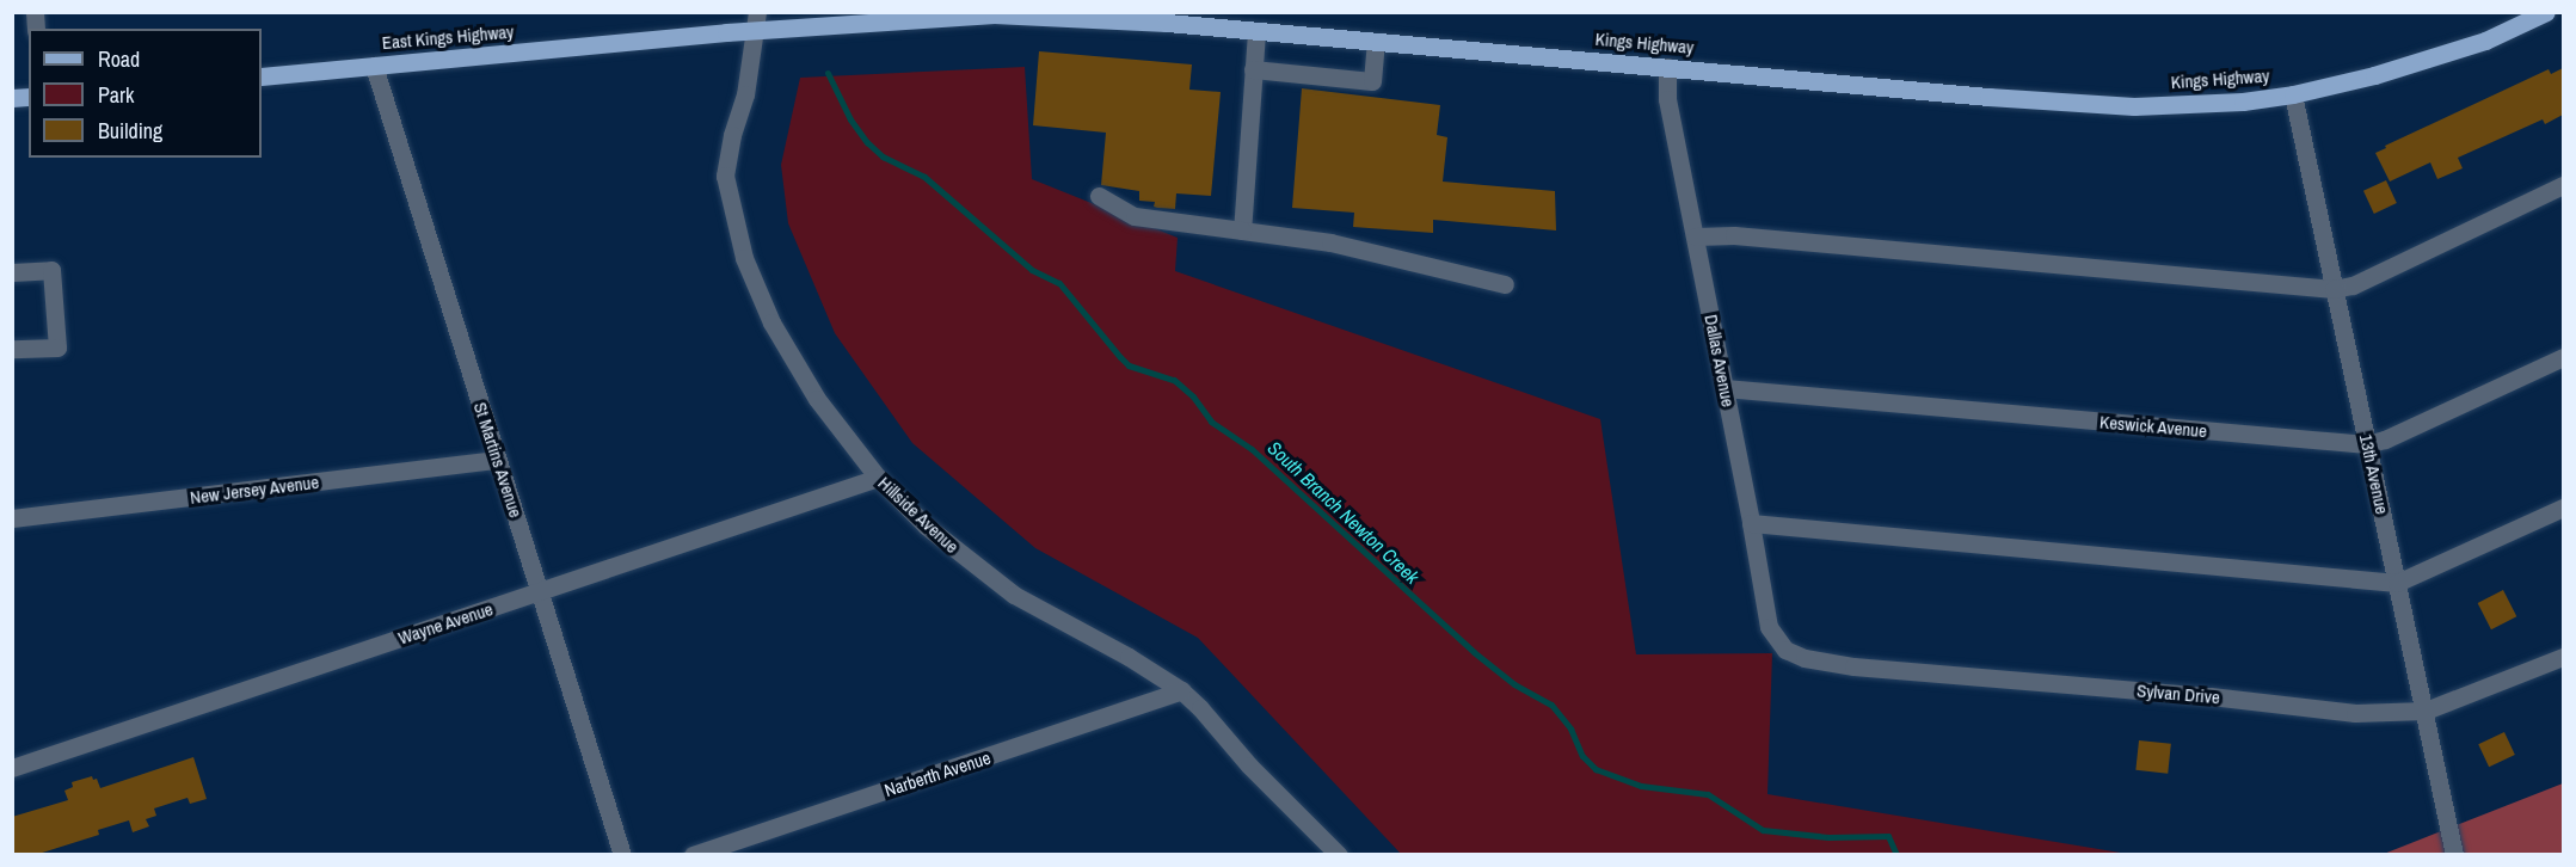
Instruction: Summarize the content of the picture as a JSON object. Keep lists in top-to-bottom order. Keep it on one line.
{"streets":{"main road":["East Kings Highway","Kings Highway"],"street":["Dallas Avenue","Keswick Avenue","St Martins Avenue","13th Avenue","New Jersey Avenue","Hillside Avenue","Wayne Avenue","Sylvan Drive","Narberth Avenue"]},"crossings":[["East Kings Highway","Kings Highway"],["East Kings Highway","St Martins Avenue"],["Kings Highway","Dallas Avenue"],["Kings Highway","13th Avenue"],["Kings Highway","Hillside Avenue"],["Dallas Avenue","Keswick Avenue"],["Dallas Avenue","Sylvan Drive"],["Keswick Avenue","13th Avenue"],["St Martins Avenue","New Jersey Avenue"],["St Martins Avenue","Wayne Avenue"],["13th Avenue","Sylvan Drive"],["Hillside Avenue","Wayne Avenue"],["Hillside Avenue","Narberth Avenue"]],"water":["South Branch Newton Creek"],"legend":["Road","Park","Building"]}
